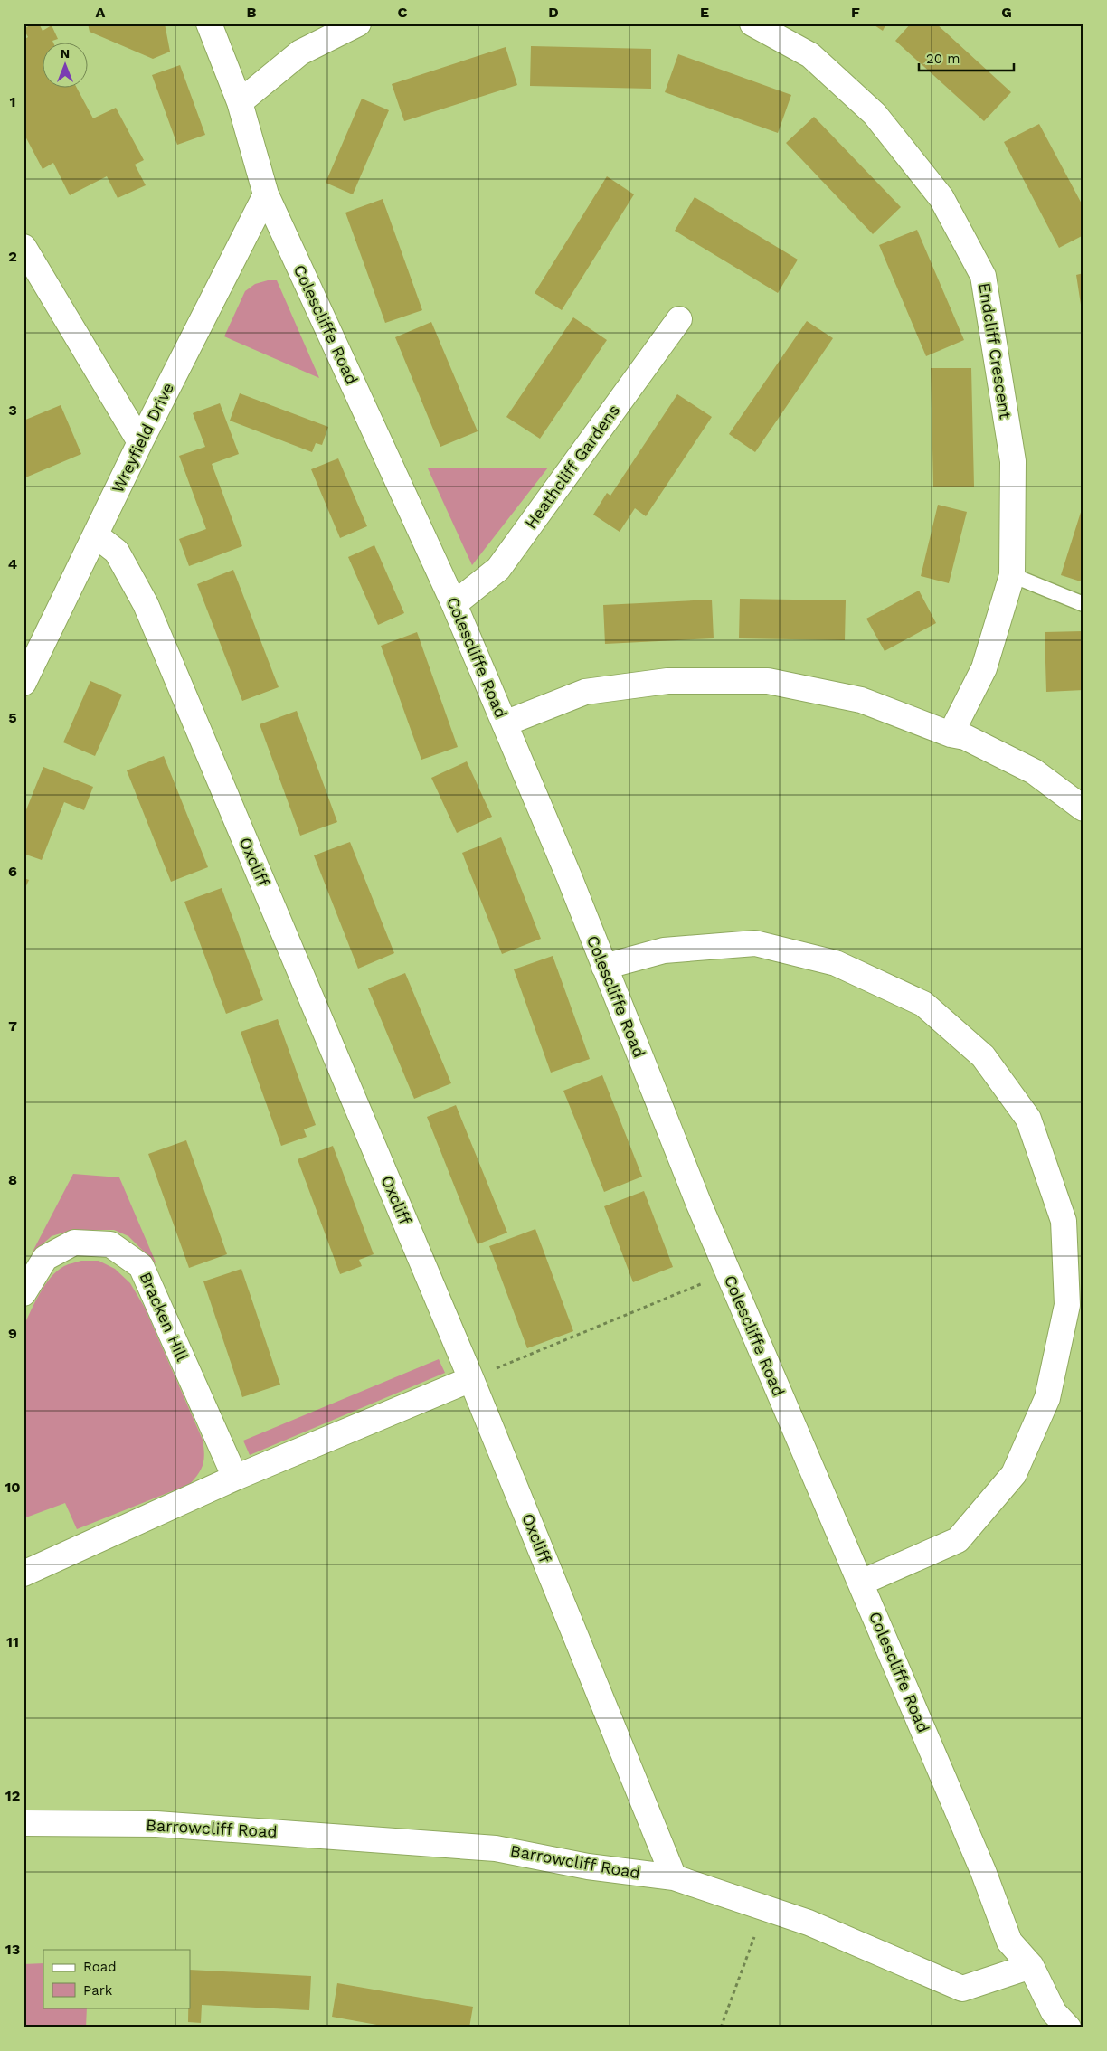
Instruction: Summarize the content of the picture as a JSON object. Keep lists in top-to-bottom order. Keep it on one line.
{"streets":{"street":["Colescliffe Road","Endcliff Crescent","Wreyfield Drive","Heathcliff Gardens","Oxcliff","Bracken Hill","Barrowcliff Road"]},"crossings":[["Colescliffe Road","Wreyfield Drive"],["Colescliffe Road","Heathcliff Gardens"],["Colescliffe Road","Barrowcliff Road"],["Wreyfield Drive","Oxcliff"],["Oxcliff","Barrowcliff Road"]],"legend":["Road","Park"],"scale_bar":"20 m","north":"top","grid":{"columns":["A","B","C","D","E","F","G"],"rows":["1","2","3","4","5","6","7","8","9","10","11","12","13"]}}
